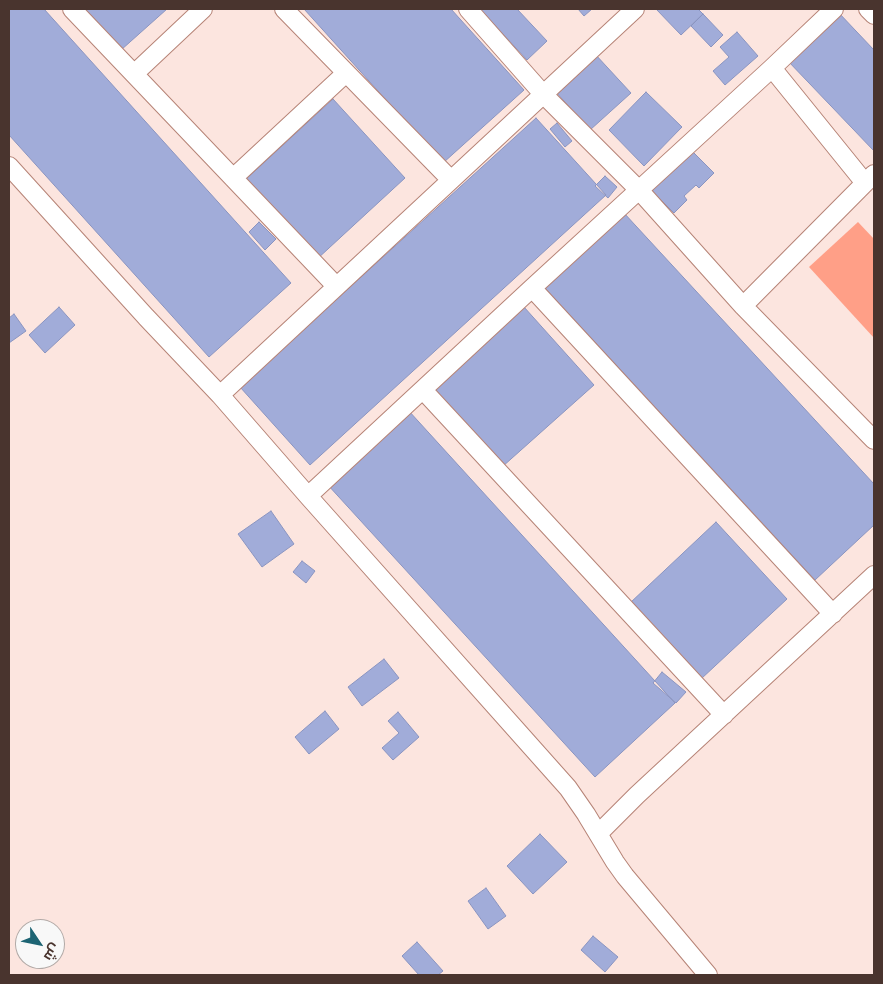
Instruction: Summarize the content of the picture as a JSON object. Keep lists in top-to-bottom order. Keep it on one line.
{"north":"bottom right"}
